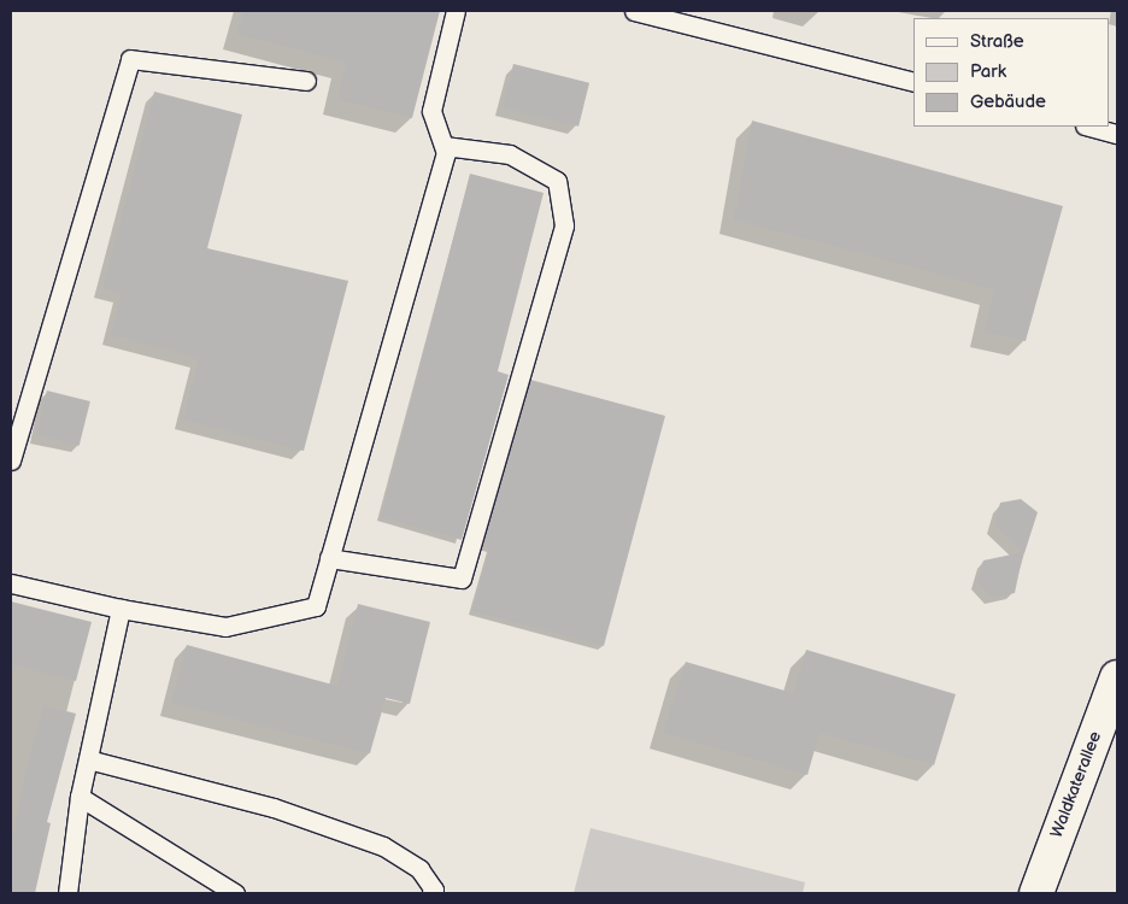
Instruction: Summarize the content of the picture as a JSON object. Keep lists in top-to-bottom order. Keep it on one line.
{"streets":{"street":["Waldkaterallee"]},"legend":["Straße","Park","Gebäude"]}
